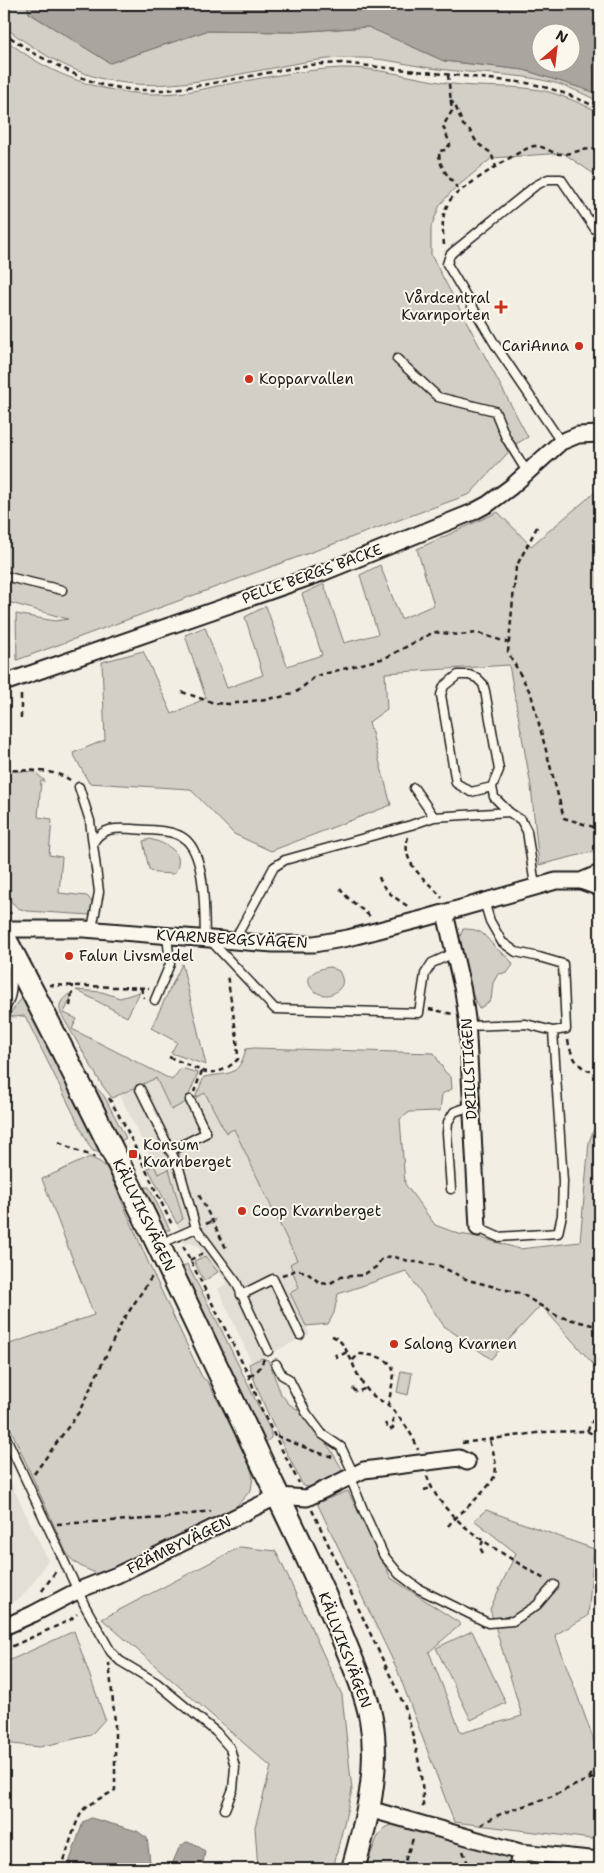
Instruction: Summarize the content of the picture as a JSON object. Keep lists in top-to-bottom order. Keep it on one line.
{"streets":{"street":["PELLE BERGS BACKE","KVARNBERGSVÄGEN","DRILLSTIGEN","KÄLLVIKSVÄGEN","FRÄMBYVÄGEN"]},"crossings":[["KVARNBERGSVÄGEN","DRILLSTIGEN"],["KÄLLVIKSVÄGEN","FRÄMBYVÄGEN"]],"places":{"health":["Vårdcentral Kvarnporten"],"other":["CariAnna","Kopparvallen","Falun Livsmedel","Coop Kvarnberget","Salong Kvarnen"],"transit":["Konsum Kvarnberget"]},"north":"top right"}
